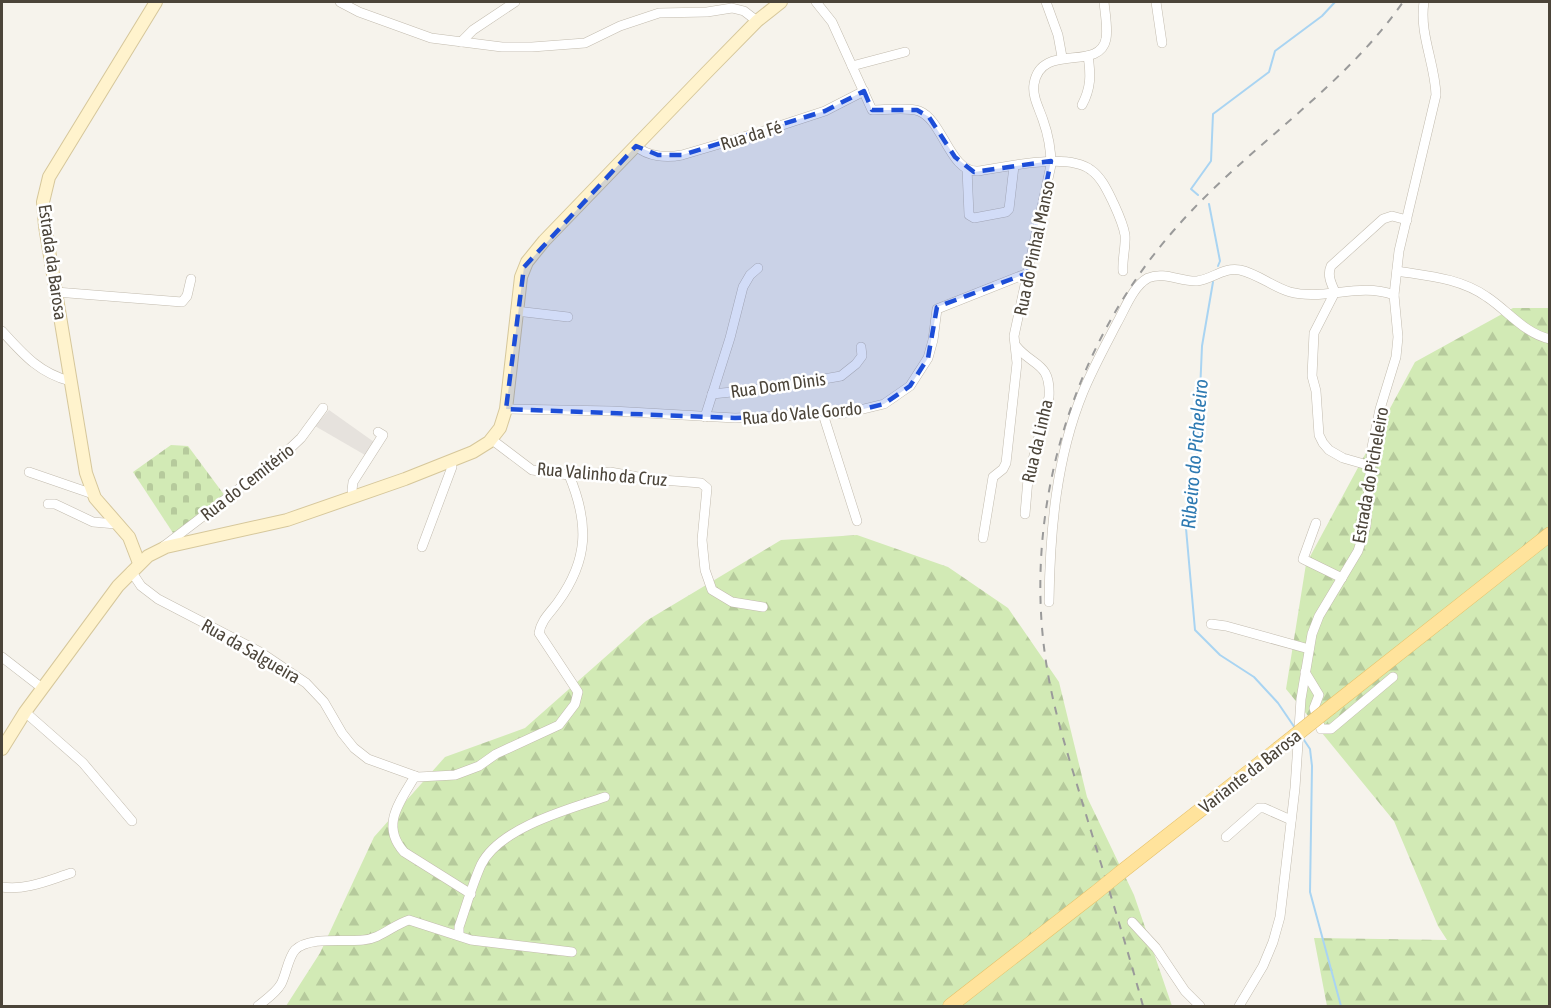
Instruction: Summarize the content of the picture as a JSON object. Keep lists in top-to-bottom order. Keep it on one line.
{"streets":{"main road":["Estrada da Barosa","Variante da Barosa"],"street":["Rua da Fé","Rua do Pinhal Manso","Rua Dom Dinis","Rua do Vale Gordo","Rua da Linha","Rua Valinho da Cruz","Estrada do Picheleiro","Rua do Cemitério","Rua da Salgueira"]},"crossings":[["Rua do Pinhal Manso","Rua do Vale Gordo"],["Rua do Pinhal Manso","Rua da Linha"],["Estrada da Barosa","Rua do Cemitério"],["Estrada da Barosa","Rua da Salgueira"],["Rua Valinho da Cruz","Rua da Salgueira"]],"water":["Ribeiro do Picheleiro"]}
